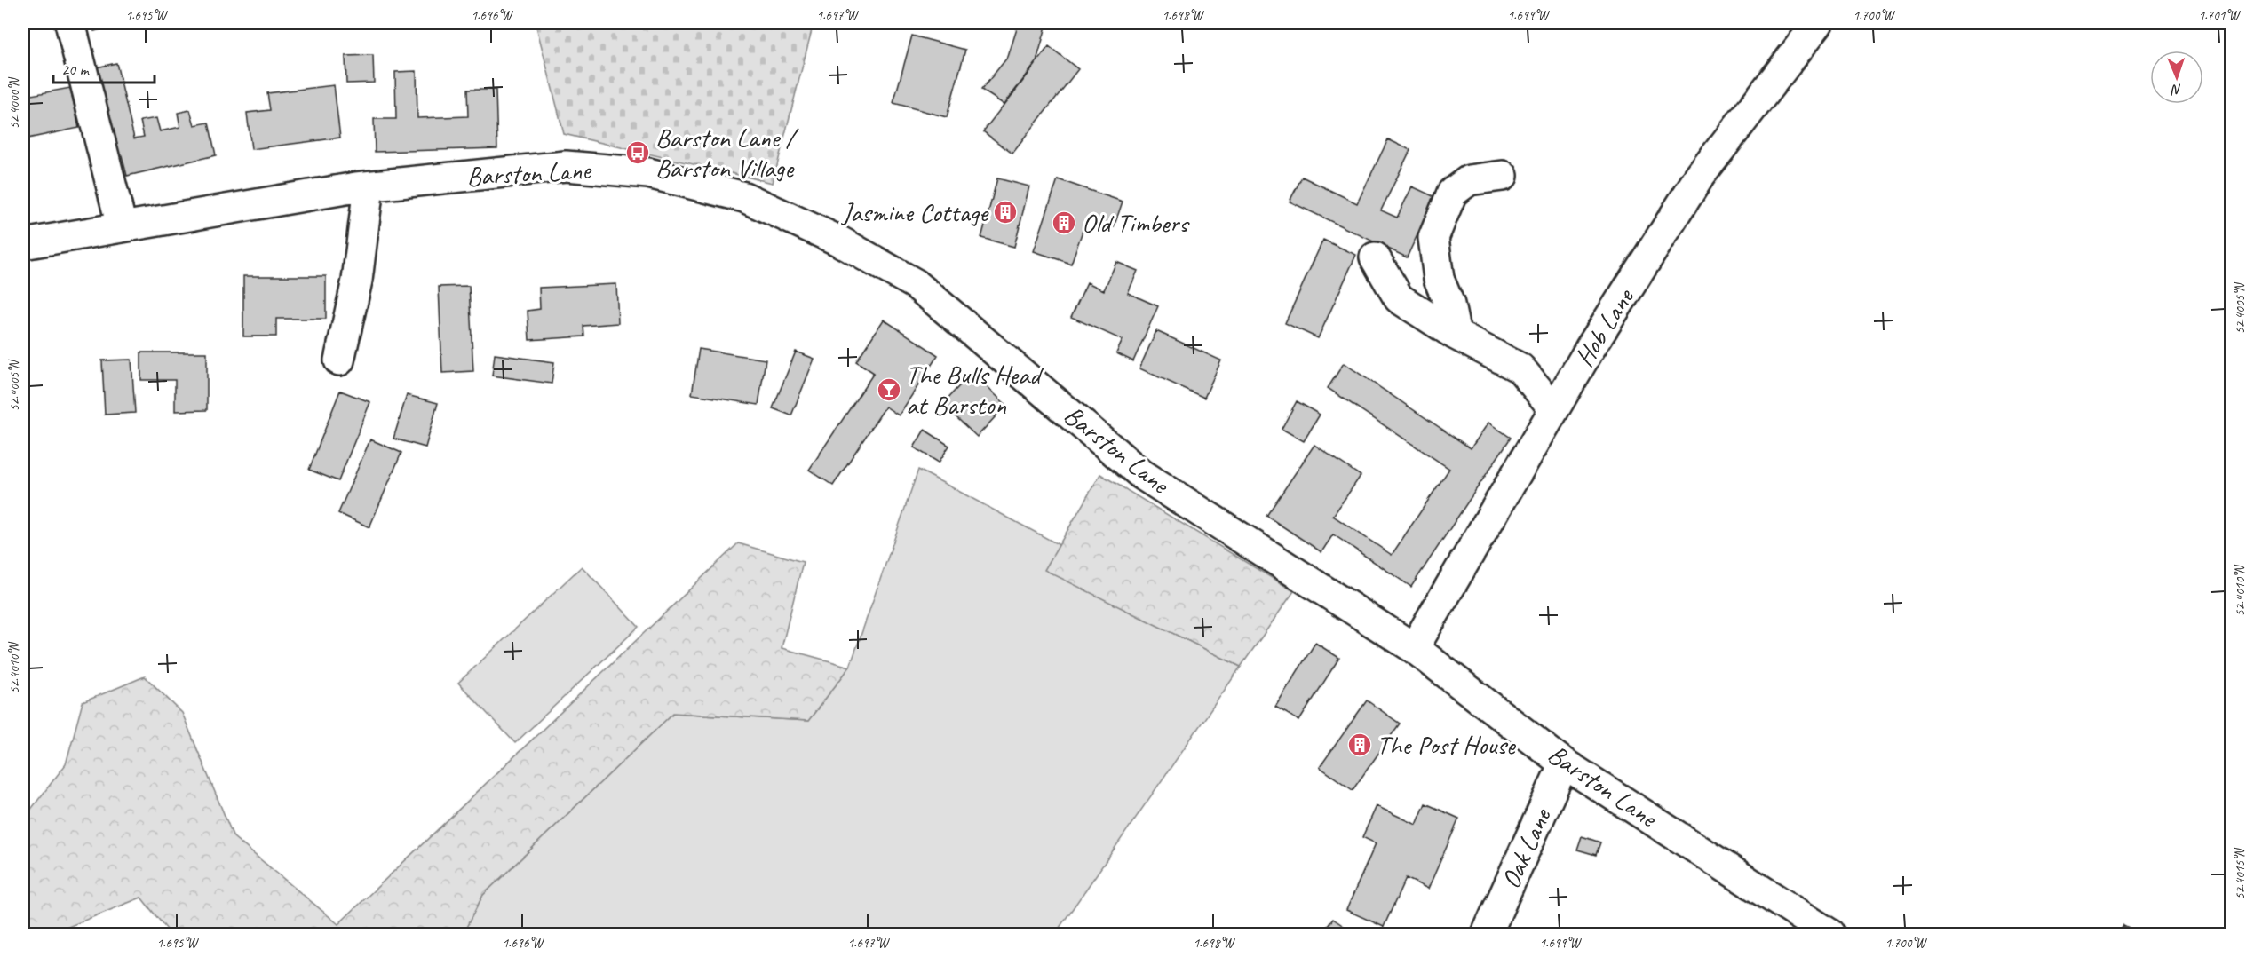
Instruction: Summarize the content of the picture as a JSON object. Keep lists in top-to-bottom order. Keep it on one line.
{"streets":{"street":["Barston Lane","Hob Lane","Oak Lane"]},"crossings":[["Barston Lane","Hob Lane"],["Barston Lane","Oak Lane"]],"places":{"bus stop":["Barston Lane / Barston Village"],"building":["Jasmine Cottage","Old Timbers","The Post House"],"bar":["The Bulls Head at Barston"]},"scale_bar":"20 m","north":"bottom","coordinates":["1.695°W","1.696°W","1.697°W","1.698°W","1.699°W","1.700°W","1.701°W","52.4000°N","52.4005°N","52.4010°N","52.4015°N"]}
